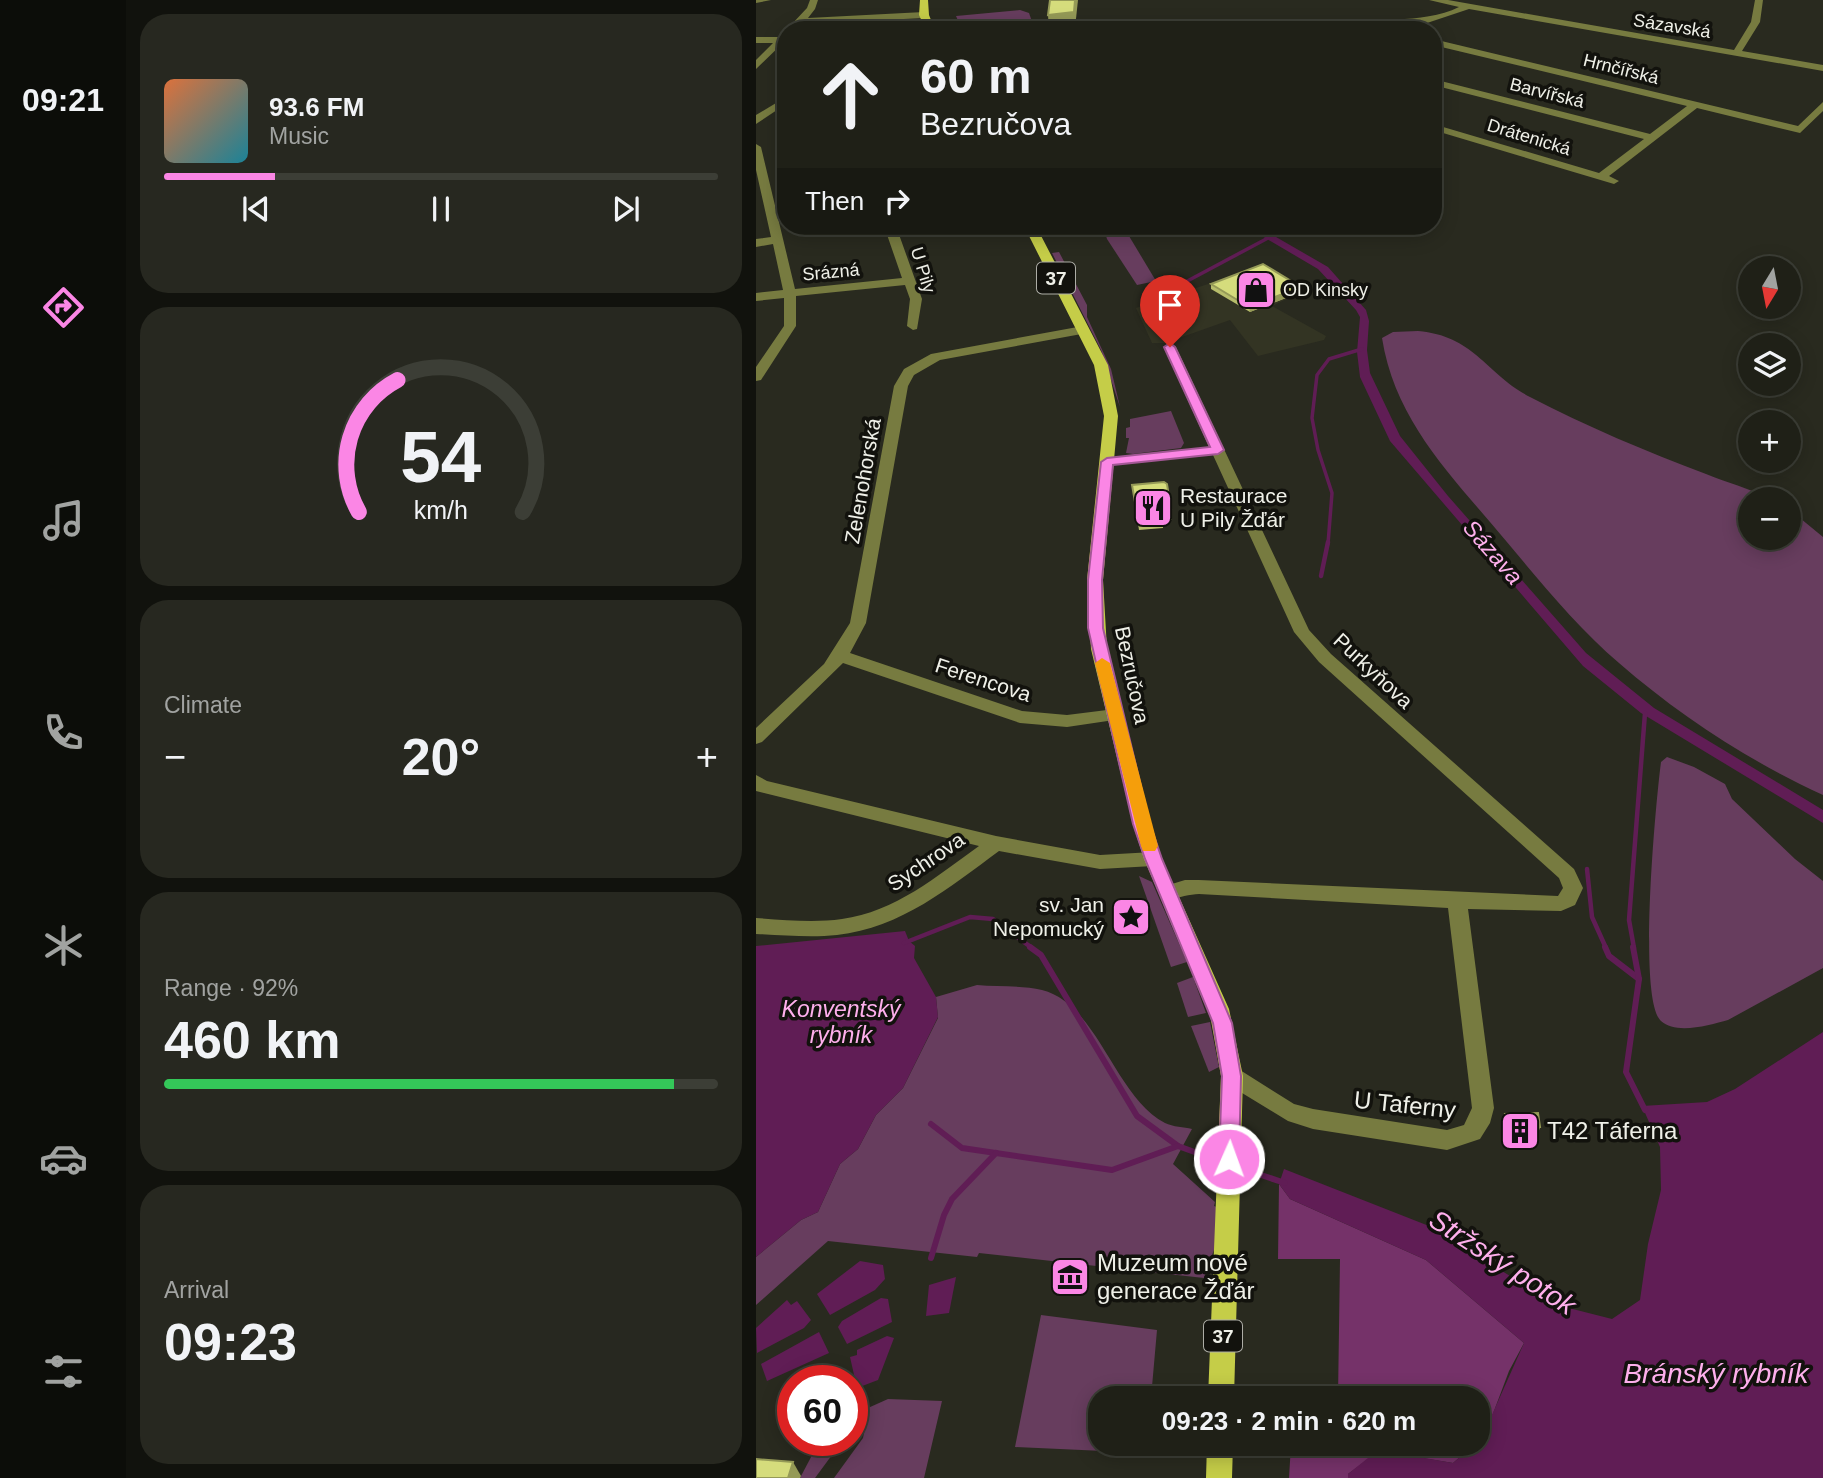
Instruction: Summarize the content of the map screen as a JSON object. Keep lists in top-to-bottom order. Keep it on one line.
{"streets":{"main road":["37","Bezručova"],"street":["Sázavská","Hrnčířská","Barvířská","Drátenická","U Pily","Srázná","Zelenohorská","Purkyňova","Ferencova","Sychrova","U Taferny"]},"crossings":[["U Pily","Srázná"],["37","Bezručova"],["37","U Taferny"],["Zelenohorská","Bezručova"],["Zelenohorská","Ferencova"],["Purkyňova","U Taferny"],["Bezručova","Ferencova"],["Bezručova","Sychrova"],["Bezručova","U Taferny"]],"water":["Sázava","Konventský rybník","Stržský potok","Bránský rybník"],"places":{"shop":["OD Kinsky"],"restaurant":["Restaurace U Pily Žďár"],"place":["sv. Jan Nepomucký"],"building":["T42 Táferna"],"museum":["Muzeum nové generace Žďár"]},"north":"bottom","page":{"tabs":"09:21","turn":["60 m","Bezručova"],"song":["93.6 FM","Music"],"then":"Then","map_buttons":["+","−"],"tile":["Climate",["Range · 92%","460 km"],["Arrival","09:23"]],"heat":["−","20°","+"],"limit":"60","trip":"09:23 · 2 min · 620 m","gauge":["54","km/h"]}}
